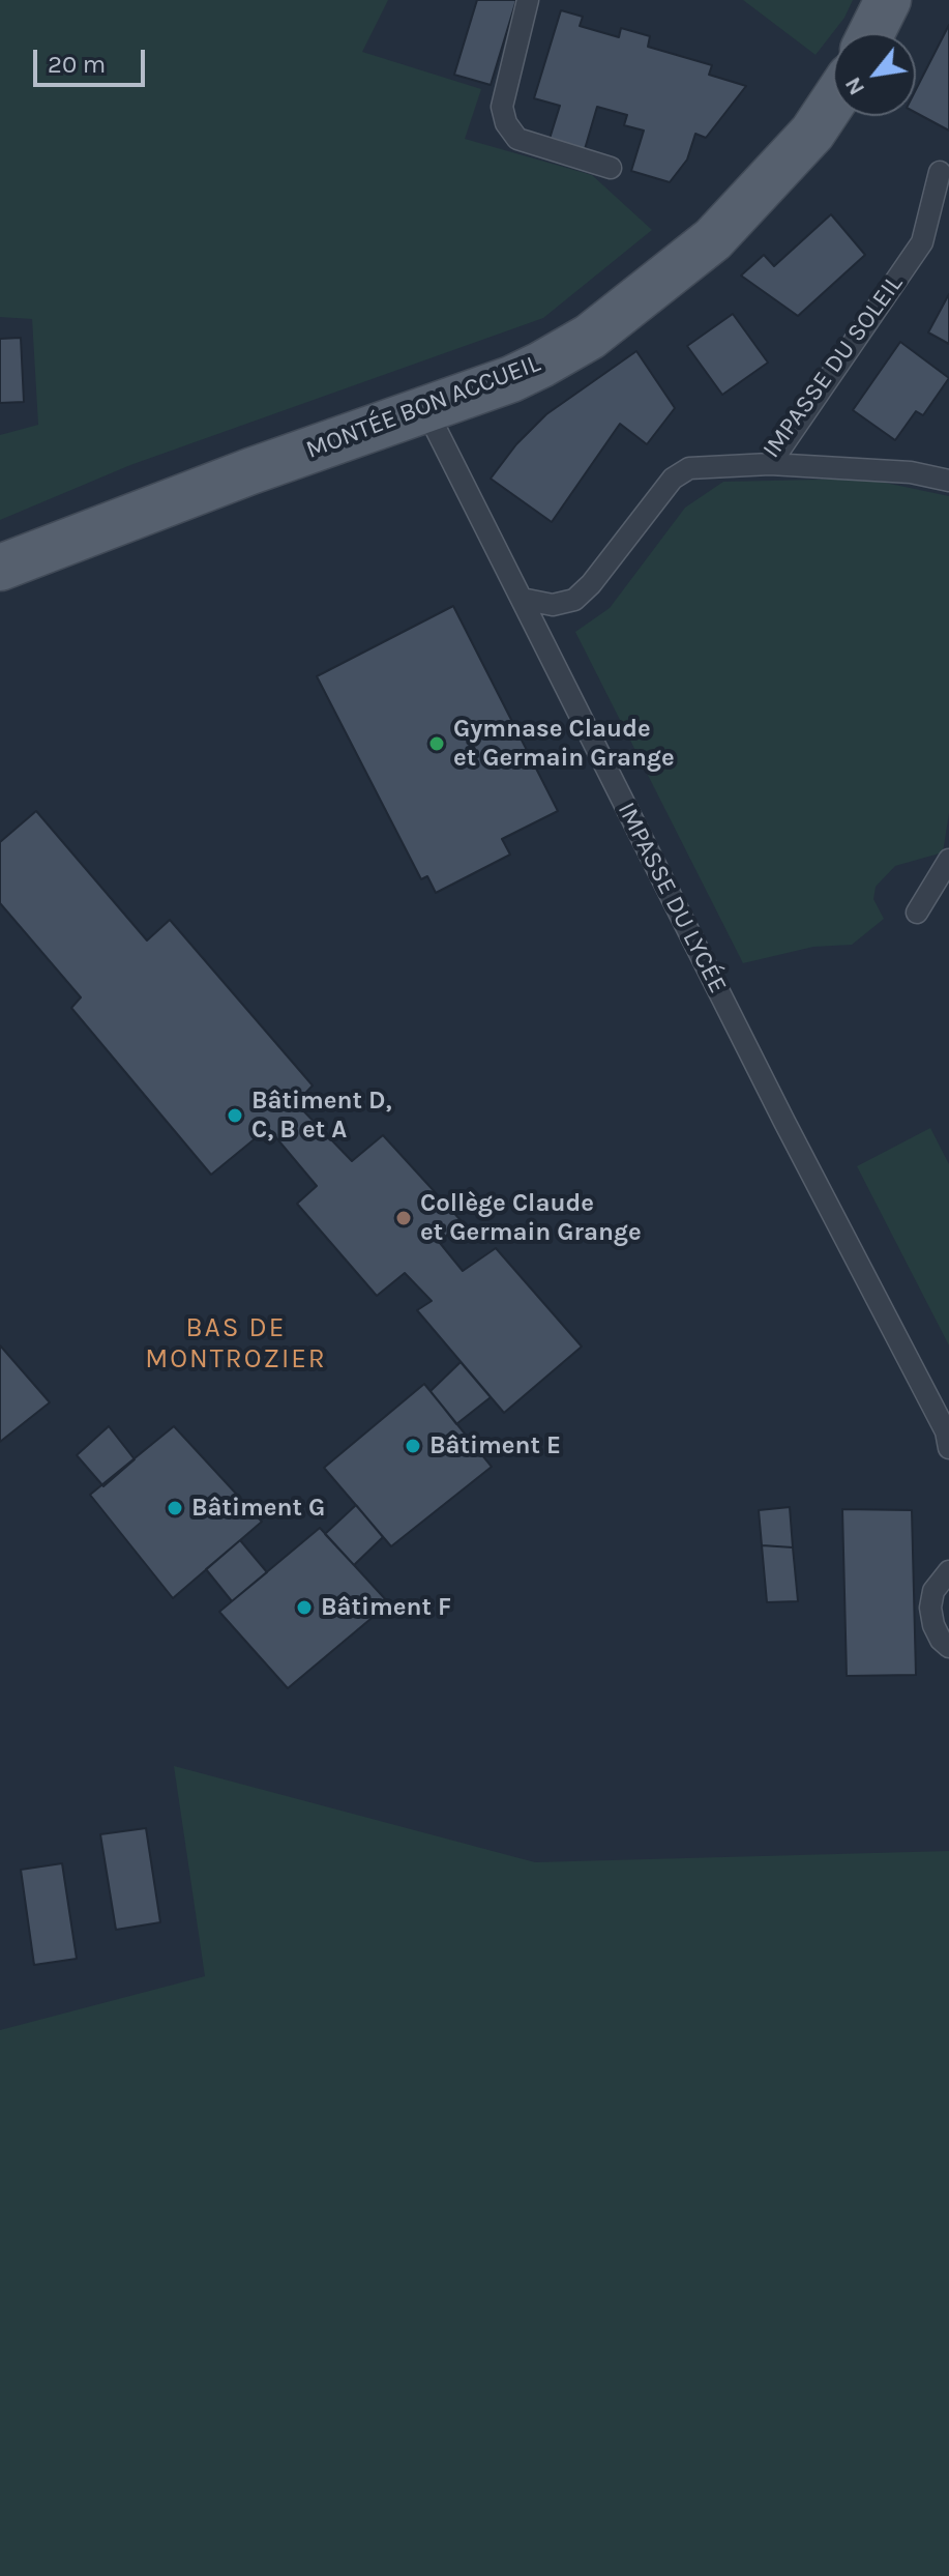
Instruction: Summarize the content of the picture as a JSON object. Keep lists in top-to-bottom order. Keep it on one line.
{"streets":{"main road":["MONTÉE BON ACCUEIL"],"lane":["IMPASSE DU SOLEIL","IMPASSE DU LYCÉE"]},"crossings":[["IMPASSE DU SOLEIL","IMPASSE DU LYCÉE"],["MONTÉE BON ACCUEIL","IMPASSE DU LYCÉE"]],"districts":["BAS DE MONTROZIER"],"places":["Gymnase Claude et Germain Grange","Bâtiment D, C, B et A","Collège Claude et Germain Grange","Bâtiment E","Bâtiment G","Bâtiment F"],"scale_bar":"20 m","north":"bottom left"}
